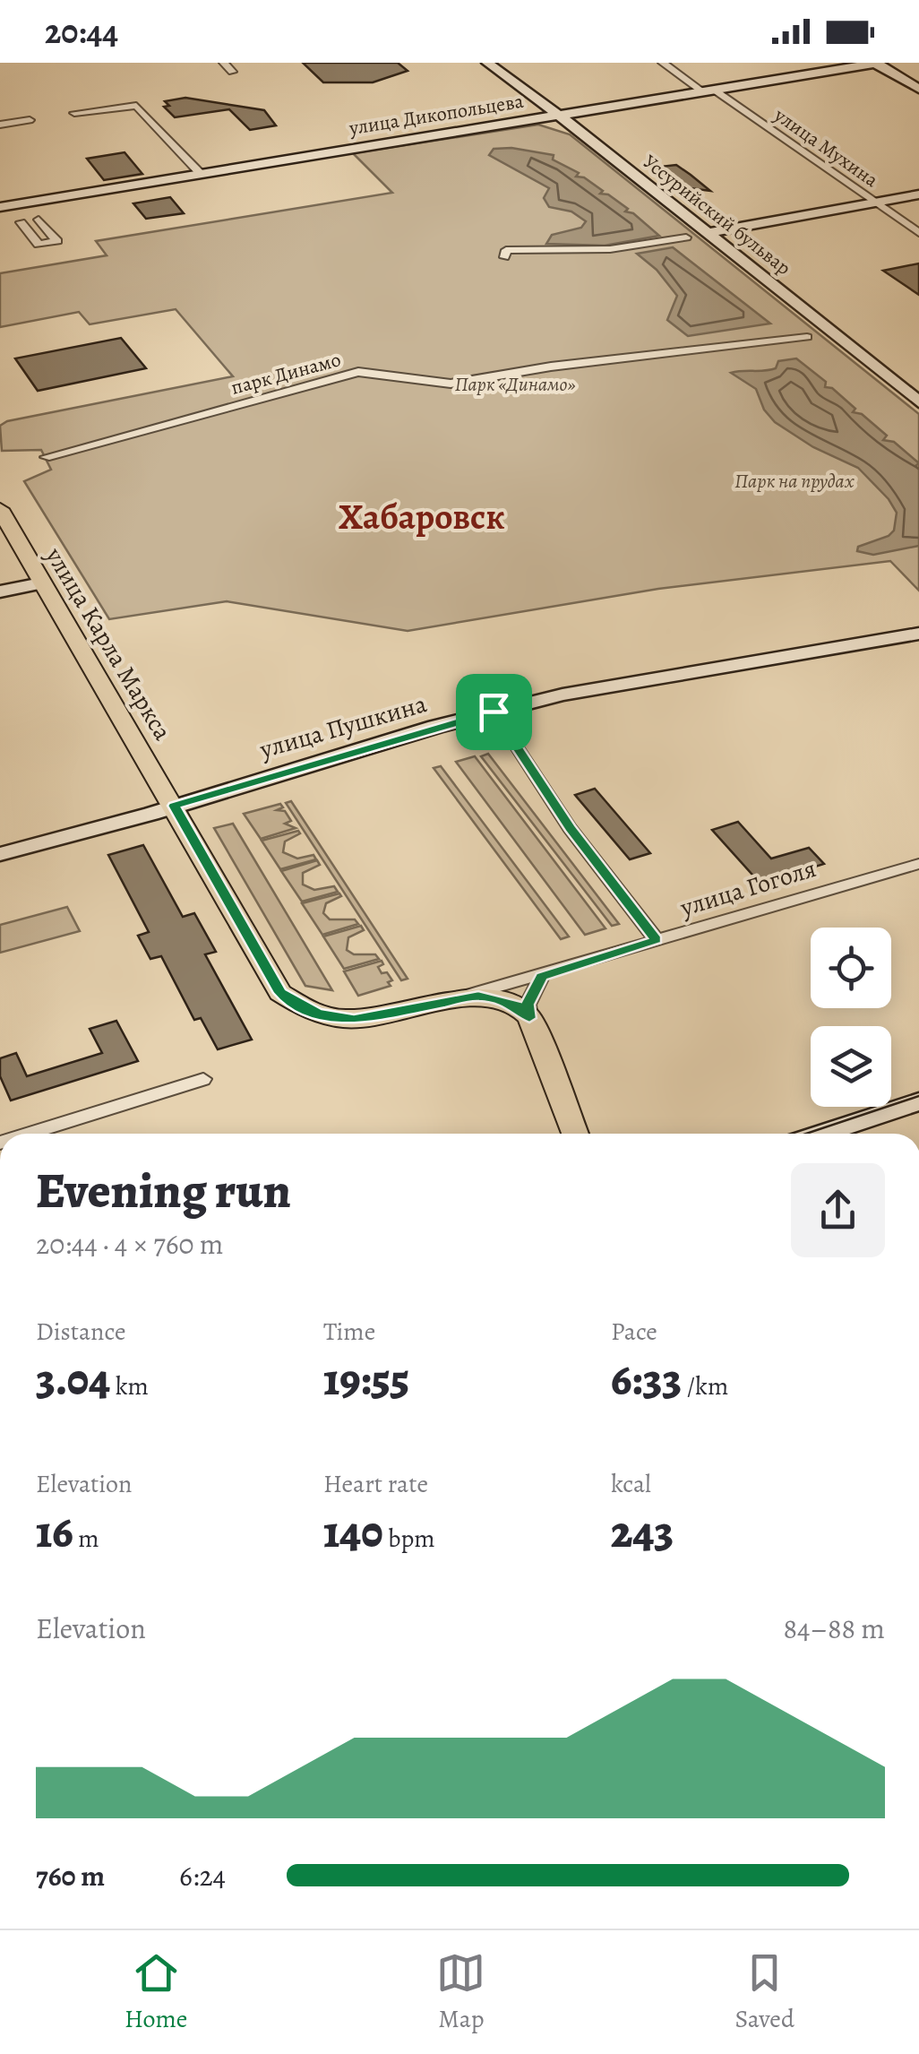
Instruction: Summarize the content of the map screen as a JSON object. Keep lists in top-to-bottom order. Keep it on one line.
{"streets":{"main road":["улица Карла Маркса"],"street":["улица Дикопольцева","улица Мухина","Уссурийский бульвар","парк Динамо","улица Пушкина","улица Гоголя"]},"crossings":[["улица Дикопольцева","улица Мухина"],["улица Дикопольцева","Уссурийский бульвар"],["улица Карла Маркса","улица Пушкина"],["улица Карла Маркса","улица Гоголя"]],"districts":["Хабаровск"],"parks":["Парк «Динамо»","Парк на прудах"],"page":{"status":"20:44","heading":["Evening run","20:44 · 4 × 760 m"],"stats":[["Distance","3.04 km"],["Time","19:55"],["Pace","6:33 /km"],["Elevation","16 m"],["Heart rate","140 bpm"],["kcal","243"]],"chart":["Elevation","84–88 m"],"list":[{"name":"760 m","note":"6:24"}],"tabs":["Home","Map","Saved"]}}
